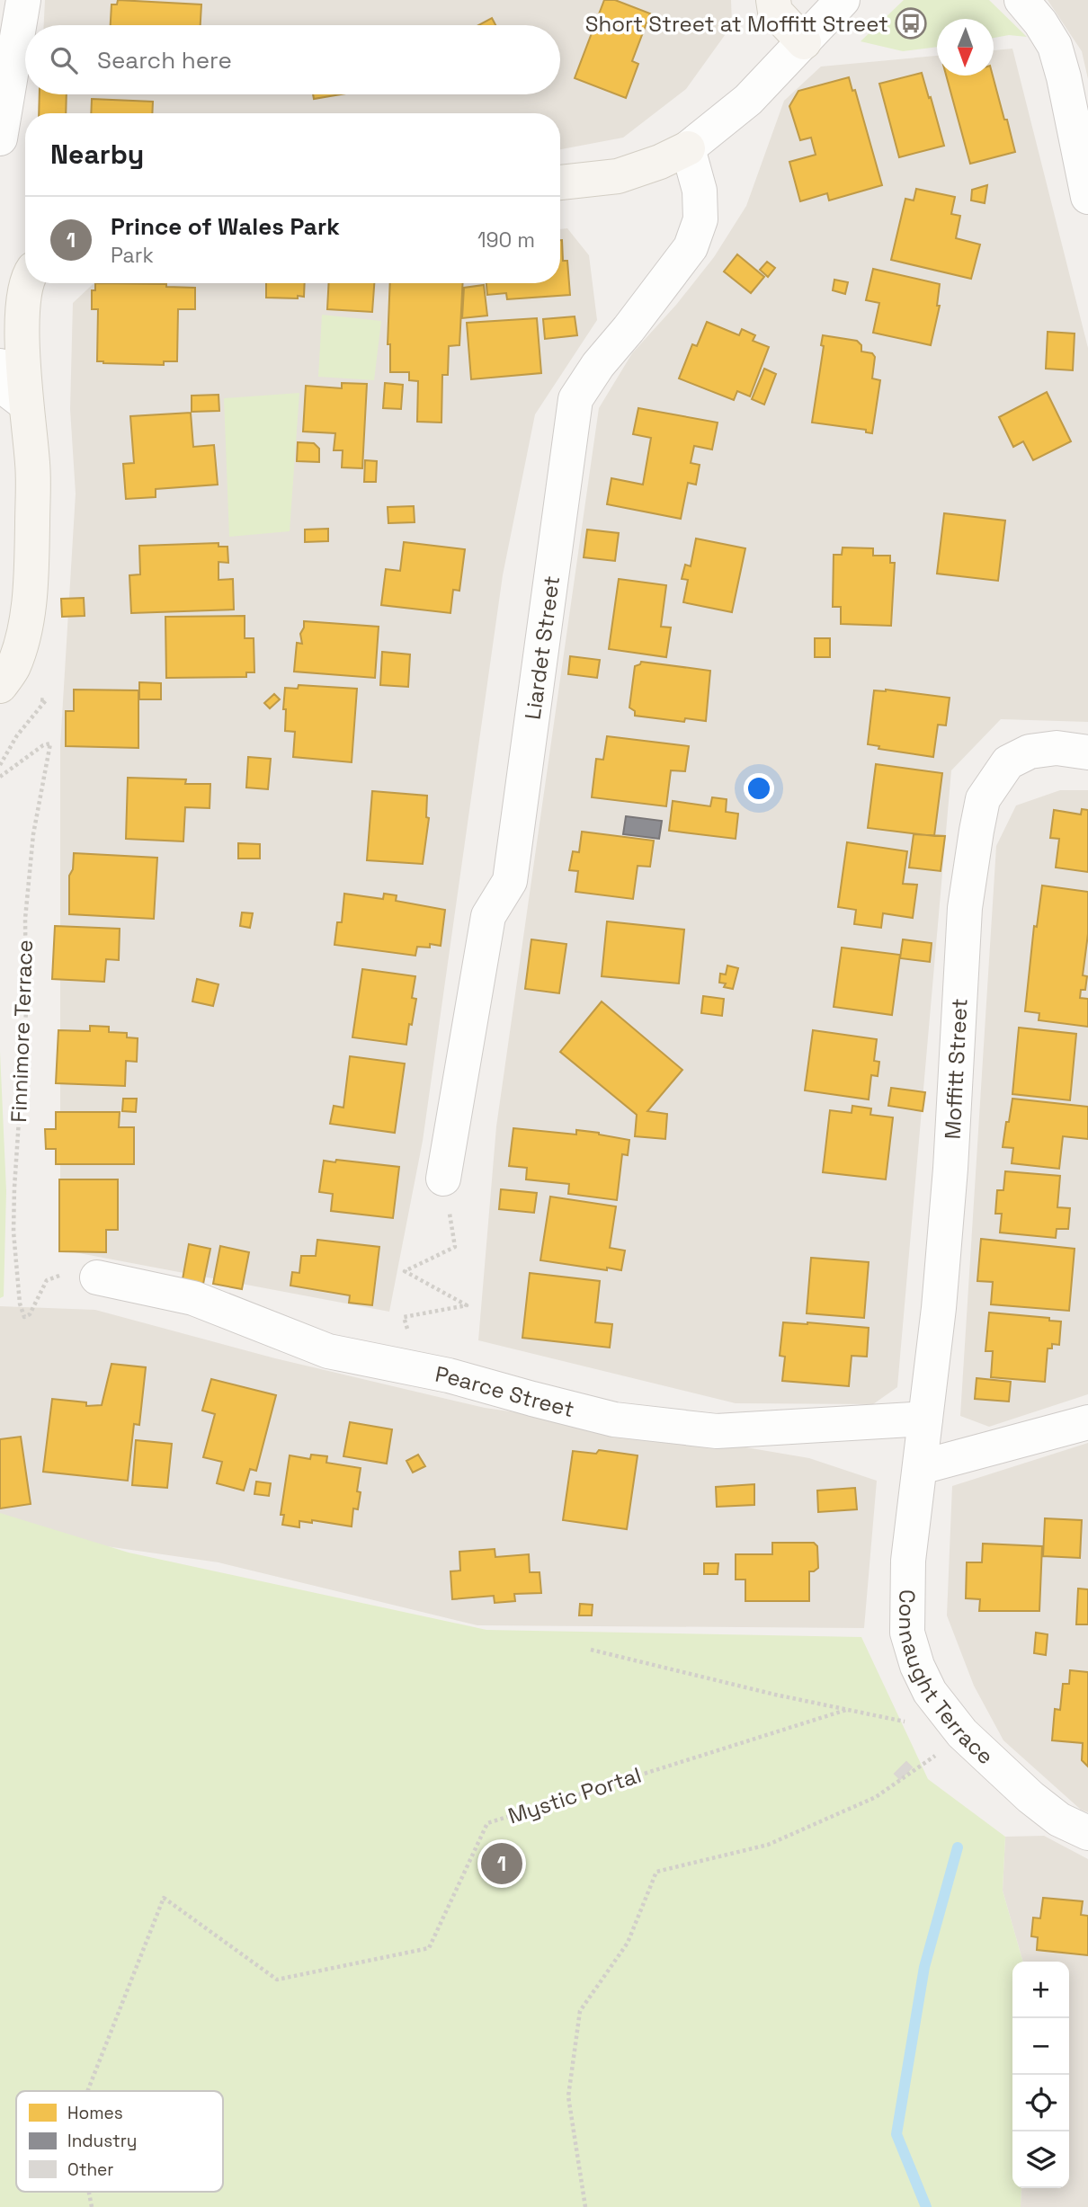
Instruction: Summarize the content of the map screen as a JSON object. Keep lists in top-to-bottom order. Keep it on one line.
{"streets":{"street":["Liardet Street","Moffitt Street","Pearce Street","Connaught Terrace"],"path":["Finnimore Terrace","Mystic Portal"]},"crossings":[["Finnimore Terrace","Pearce Street"],["Moffitt Street","Pearce Street"],["Moffitt Street","Connaught Terrace"]],"places":{"bus stop":["Short Street at Moffitt Street"]},"legend":["Homes","Industry","Other"],"north":"bottom","page":{"search":"Search here","heading":"Nearby","list":[{"mark":"1","name":"Prince of Wales Park","note":"Park","value":"190 m"}],"pins":"1","map_buttons":["+","−"]}}
